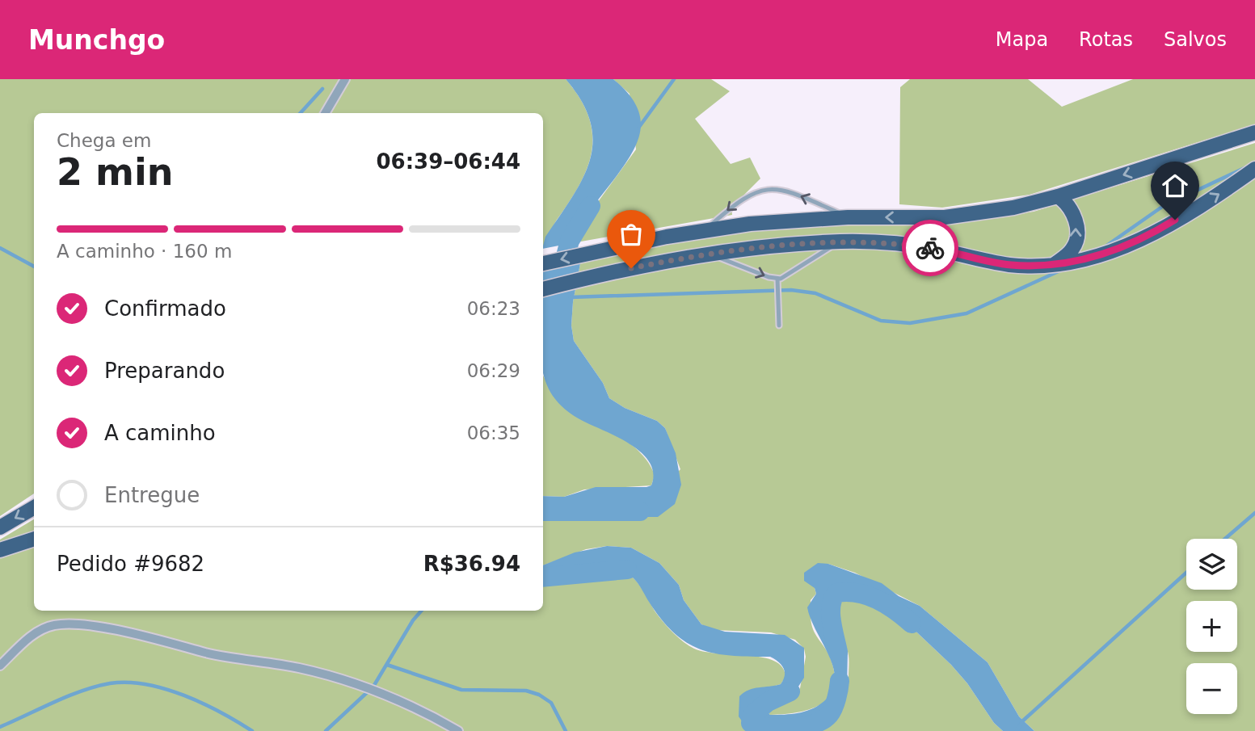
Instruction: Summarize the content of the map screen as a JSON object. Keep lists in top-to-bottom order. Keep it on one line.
{"page":{"header":"Munchgo","nav":["Mapa","Rotas","Salvos"],"heading":["2 min","Chega em","06:39–06:44"],"panel":["Pedido #9682","R$36.94"],"bar":"A caminho · 160 m","list":[["Confirmado","06:23"],["Preparando","06:29"],["A caminho","06:35"],"Entregue"],"map_buttons":["+","−"]}}
